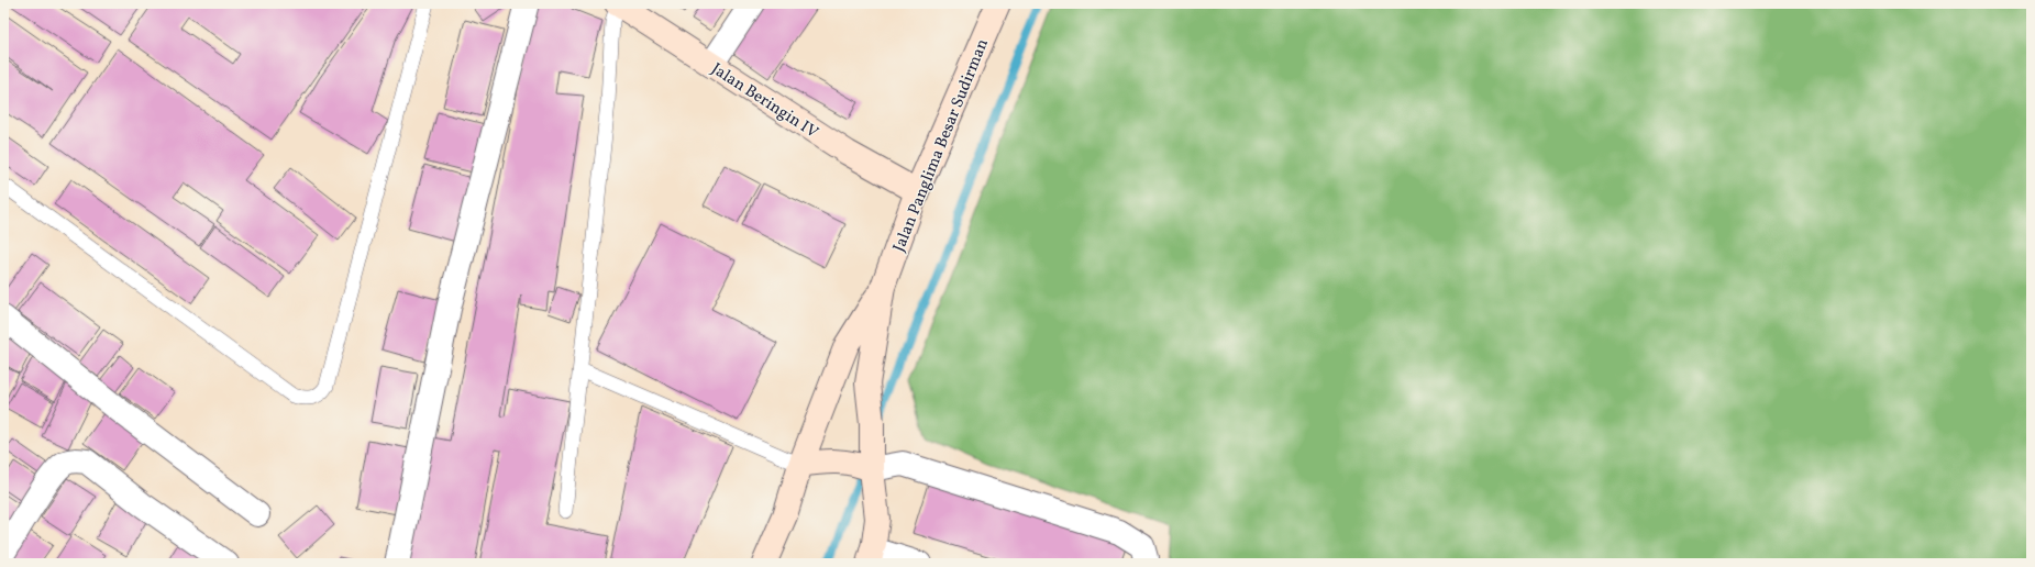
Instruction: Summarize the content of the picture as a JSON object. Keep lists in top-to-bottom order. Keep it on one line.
{"streets":{"main road":["Jalan Beringin IV","Jalan Panglima Besar Sudirman"]},"crossings":[["Jalan Beringin IV","Jalan Panglima Besar Sudirman"]]}
